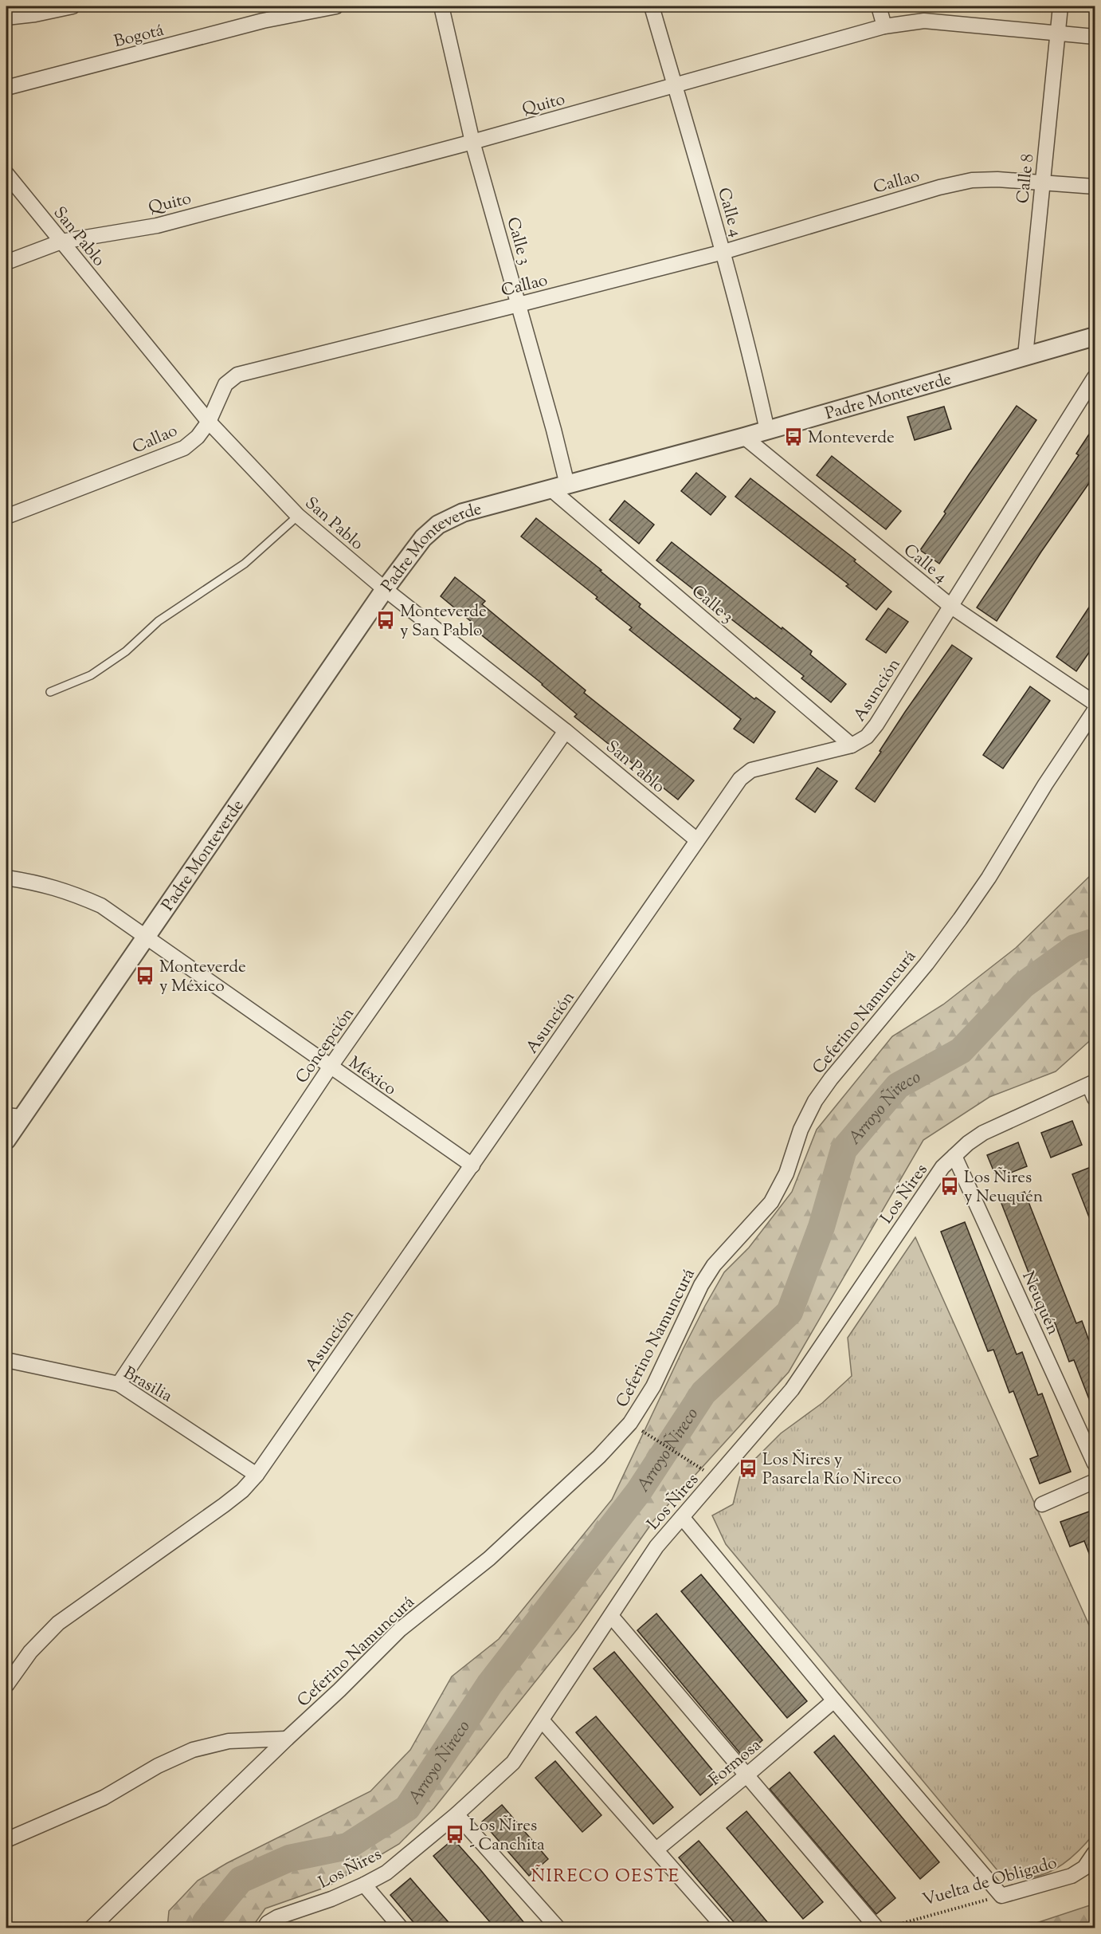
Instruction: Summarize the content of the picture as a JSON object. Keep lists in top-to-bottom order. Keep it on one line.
{"streets":{"street":["Bogotá","Quito","Calle 8","Callao","Calle 4","San Pablo","Calle 3","Padre Monteverde","Asunción","Ceferino Namuncurá","Concepción","México","Los Ñires","Neuquén","Brasilia","Formosa","Vuelta de Obligado"]},"crossings":[["Quito","Calle 8"],["Quito","Calle 4"],["Quito","San Pablo"],["Quito","Calle 3"],["Calle 8","Callao"],["Calle 8","Padre Monteverde"],["Callao","Calle 4"],["Callao","San Pablo"],["Callao","Calle 3"],["Calle 4","Padre Monteverde"],["Calle 4","Asunción"],["San Pablo","Padre Monteverde"],["San Pablo","Asunción"],["San Pablo","Concepción"],["Calle 3","Padre Monteverde"],["Calle 3","Asunción"],["Padre Monteverde","México"],["Asunción","México"],["Asunción","Brasilia"],["Concepción","México"],["Concepción","Brasilia"],["Los Ñires","Neuquén"]],"districts":["ÑIRECO OESTE"],"water":["Arroyo Ñireco"],"places":{"bus stop":["Monteverde","Monteverde y San Pablo","Monteverde y México","Los Ñires y Neuquén","Los Ñires y Pasarela Río Ñireco","Los Ñires - Canchita"]}}
